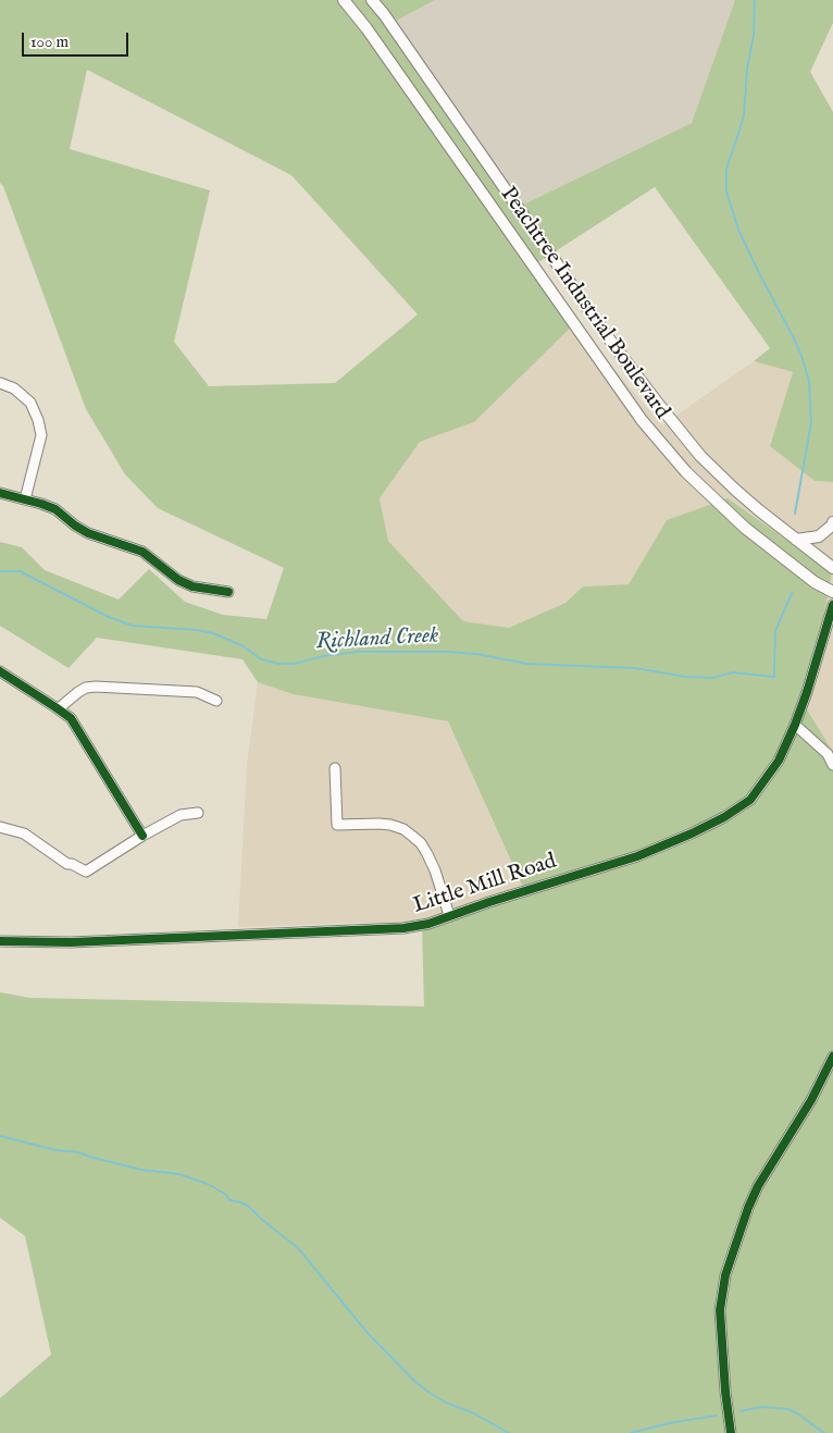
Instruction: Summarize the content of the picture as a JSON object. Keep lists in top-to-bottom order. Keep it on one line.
{"streets":{"main road":["Peachtree Industrial Boulevard"],"street":["Little Mill Road"]},"water":["Richland Creek"],"scale_bar":"100 m"}
